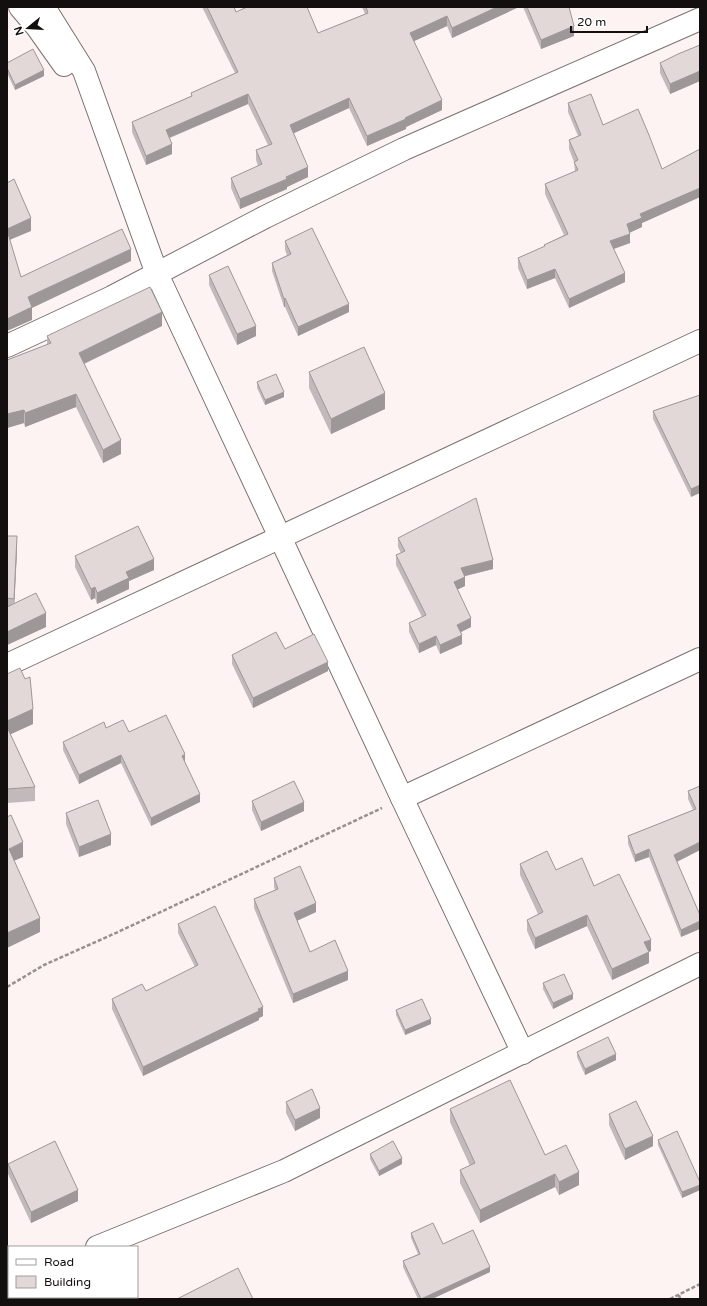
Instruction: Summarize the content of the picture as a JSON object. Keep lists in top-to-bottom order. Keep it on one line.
{"legend":["Road","Building"],"scale_bar":"20 m","north":"left"}
